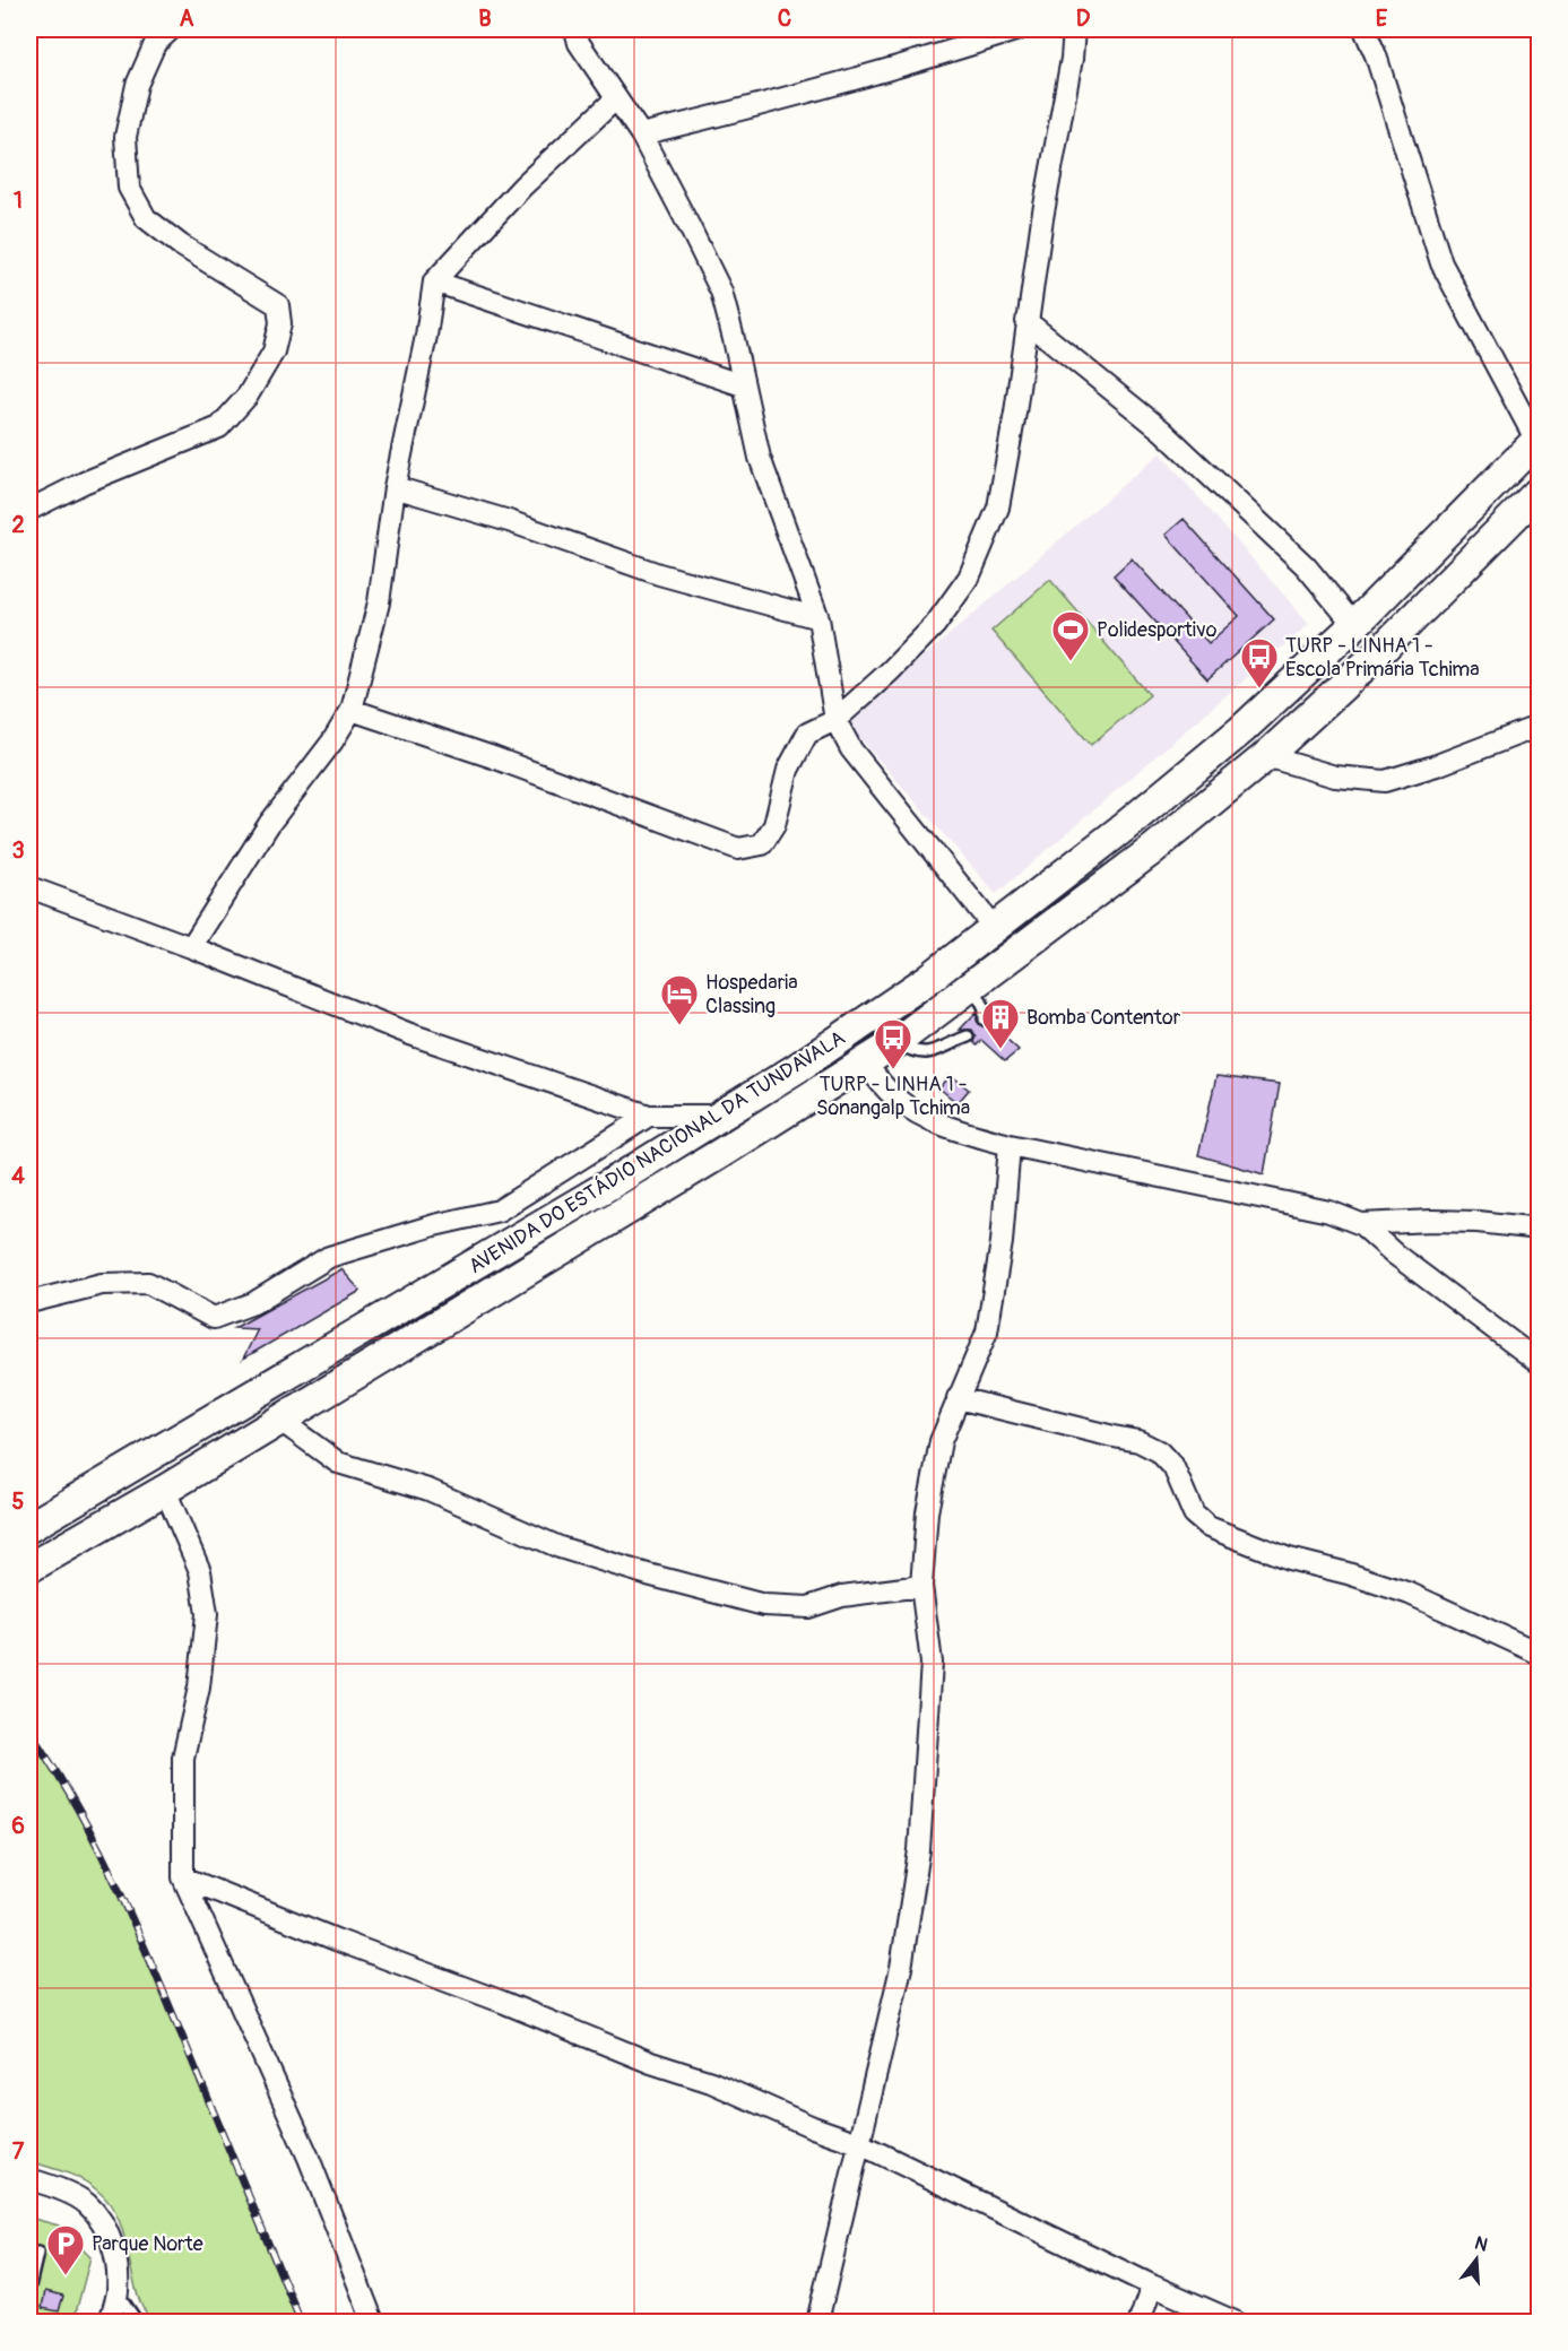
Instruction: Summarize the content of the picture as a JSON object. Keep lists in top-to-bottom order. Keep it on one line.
{"streets":{"street":["AVENIDA DO ESTÁDIO NACIONAL DA TUNDAVALA"]},"places":{"sports":["Polidesportivo"],"bus stop":["TURP - LINHA 1 - Escola Primária Tchima","TURP - LINHA 1 - Sonangalp Tchima"],"hotel":["Hospedaria Classing"],"building":["Bomba Contentor"],"parking":["Parque Norte"]},"north":"top","grid":{"columns":["A","B","C","D","E"],"rows":["1","2","3","4","5","6","7"]}}
